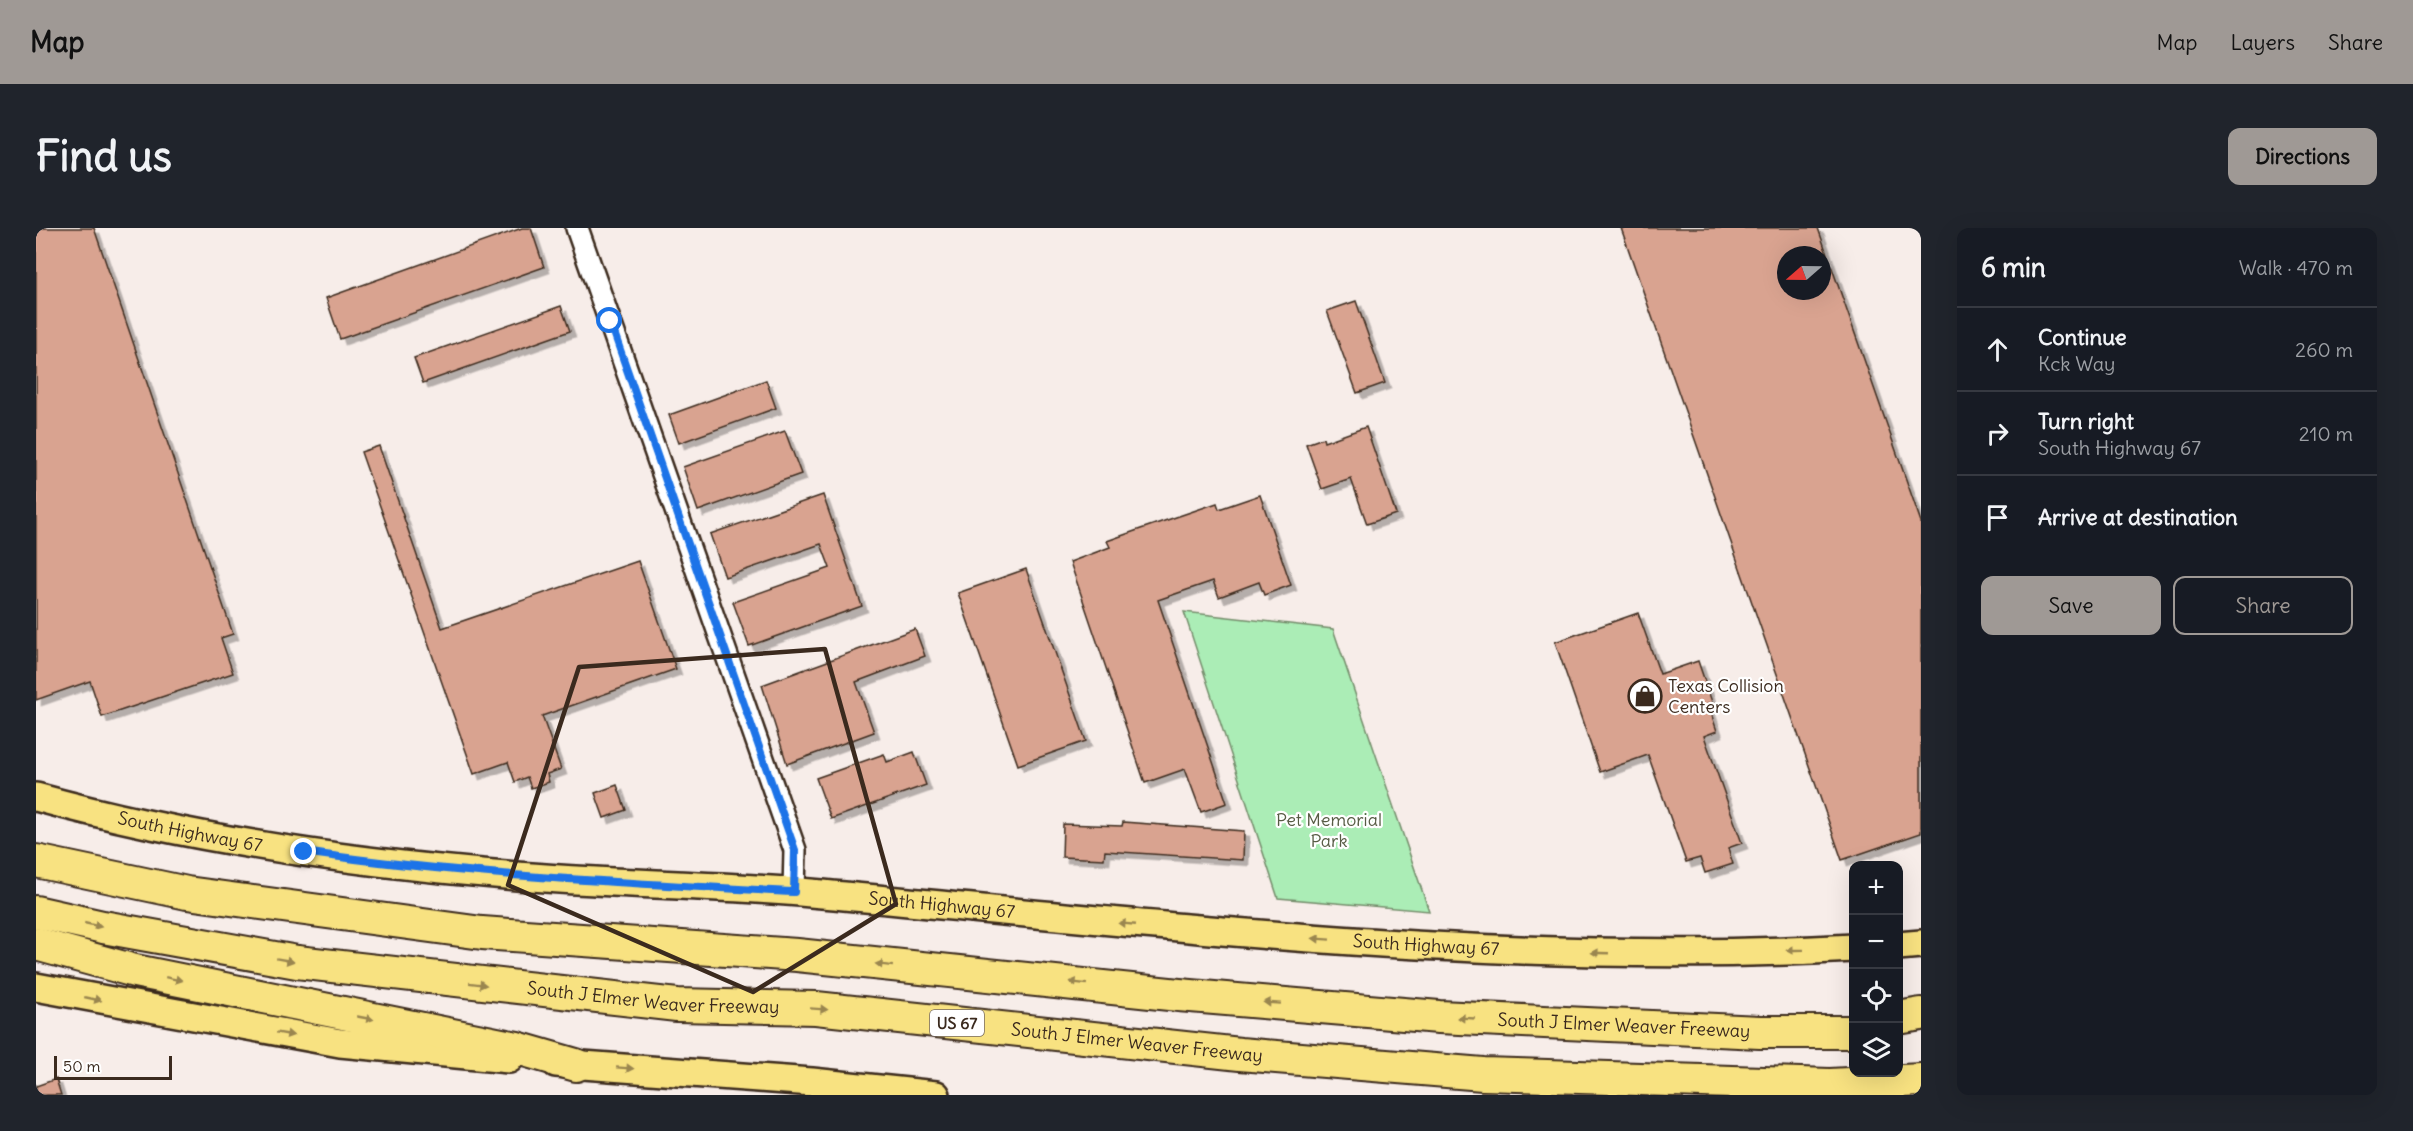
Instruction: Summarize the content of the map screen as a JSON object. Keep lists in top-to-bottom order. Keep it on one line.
{"streets":{"highway":["South J Elmer Weaver Freeway","US 67"],"main road":["South Highway 67"]},"one_way":["South Highway 67"],"parks":["Pet Memorial Park"],"places":{"shop":["Texas Collision Centers"]},"scale_bar":"50 m","north":"left","page":{"header":"Map","nav":["Map","Layers","Share"],"buttons":["Directions",["Save","Share"]],"title":"Find us","heading":["6 min","Walk · 470 m"],"list":[["Continue","Kck Way","260 m"],["Turn right","South Highway 67","210 m"],"Arrive at destination"],"map_buttons":["+","−"],"scale":"50 m"}}
